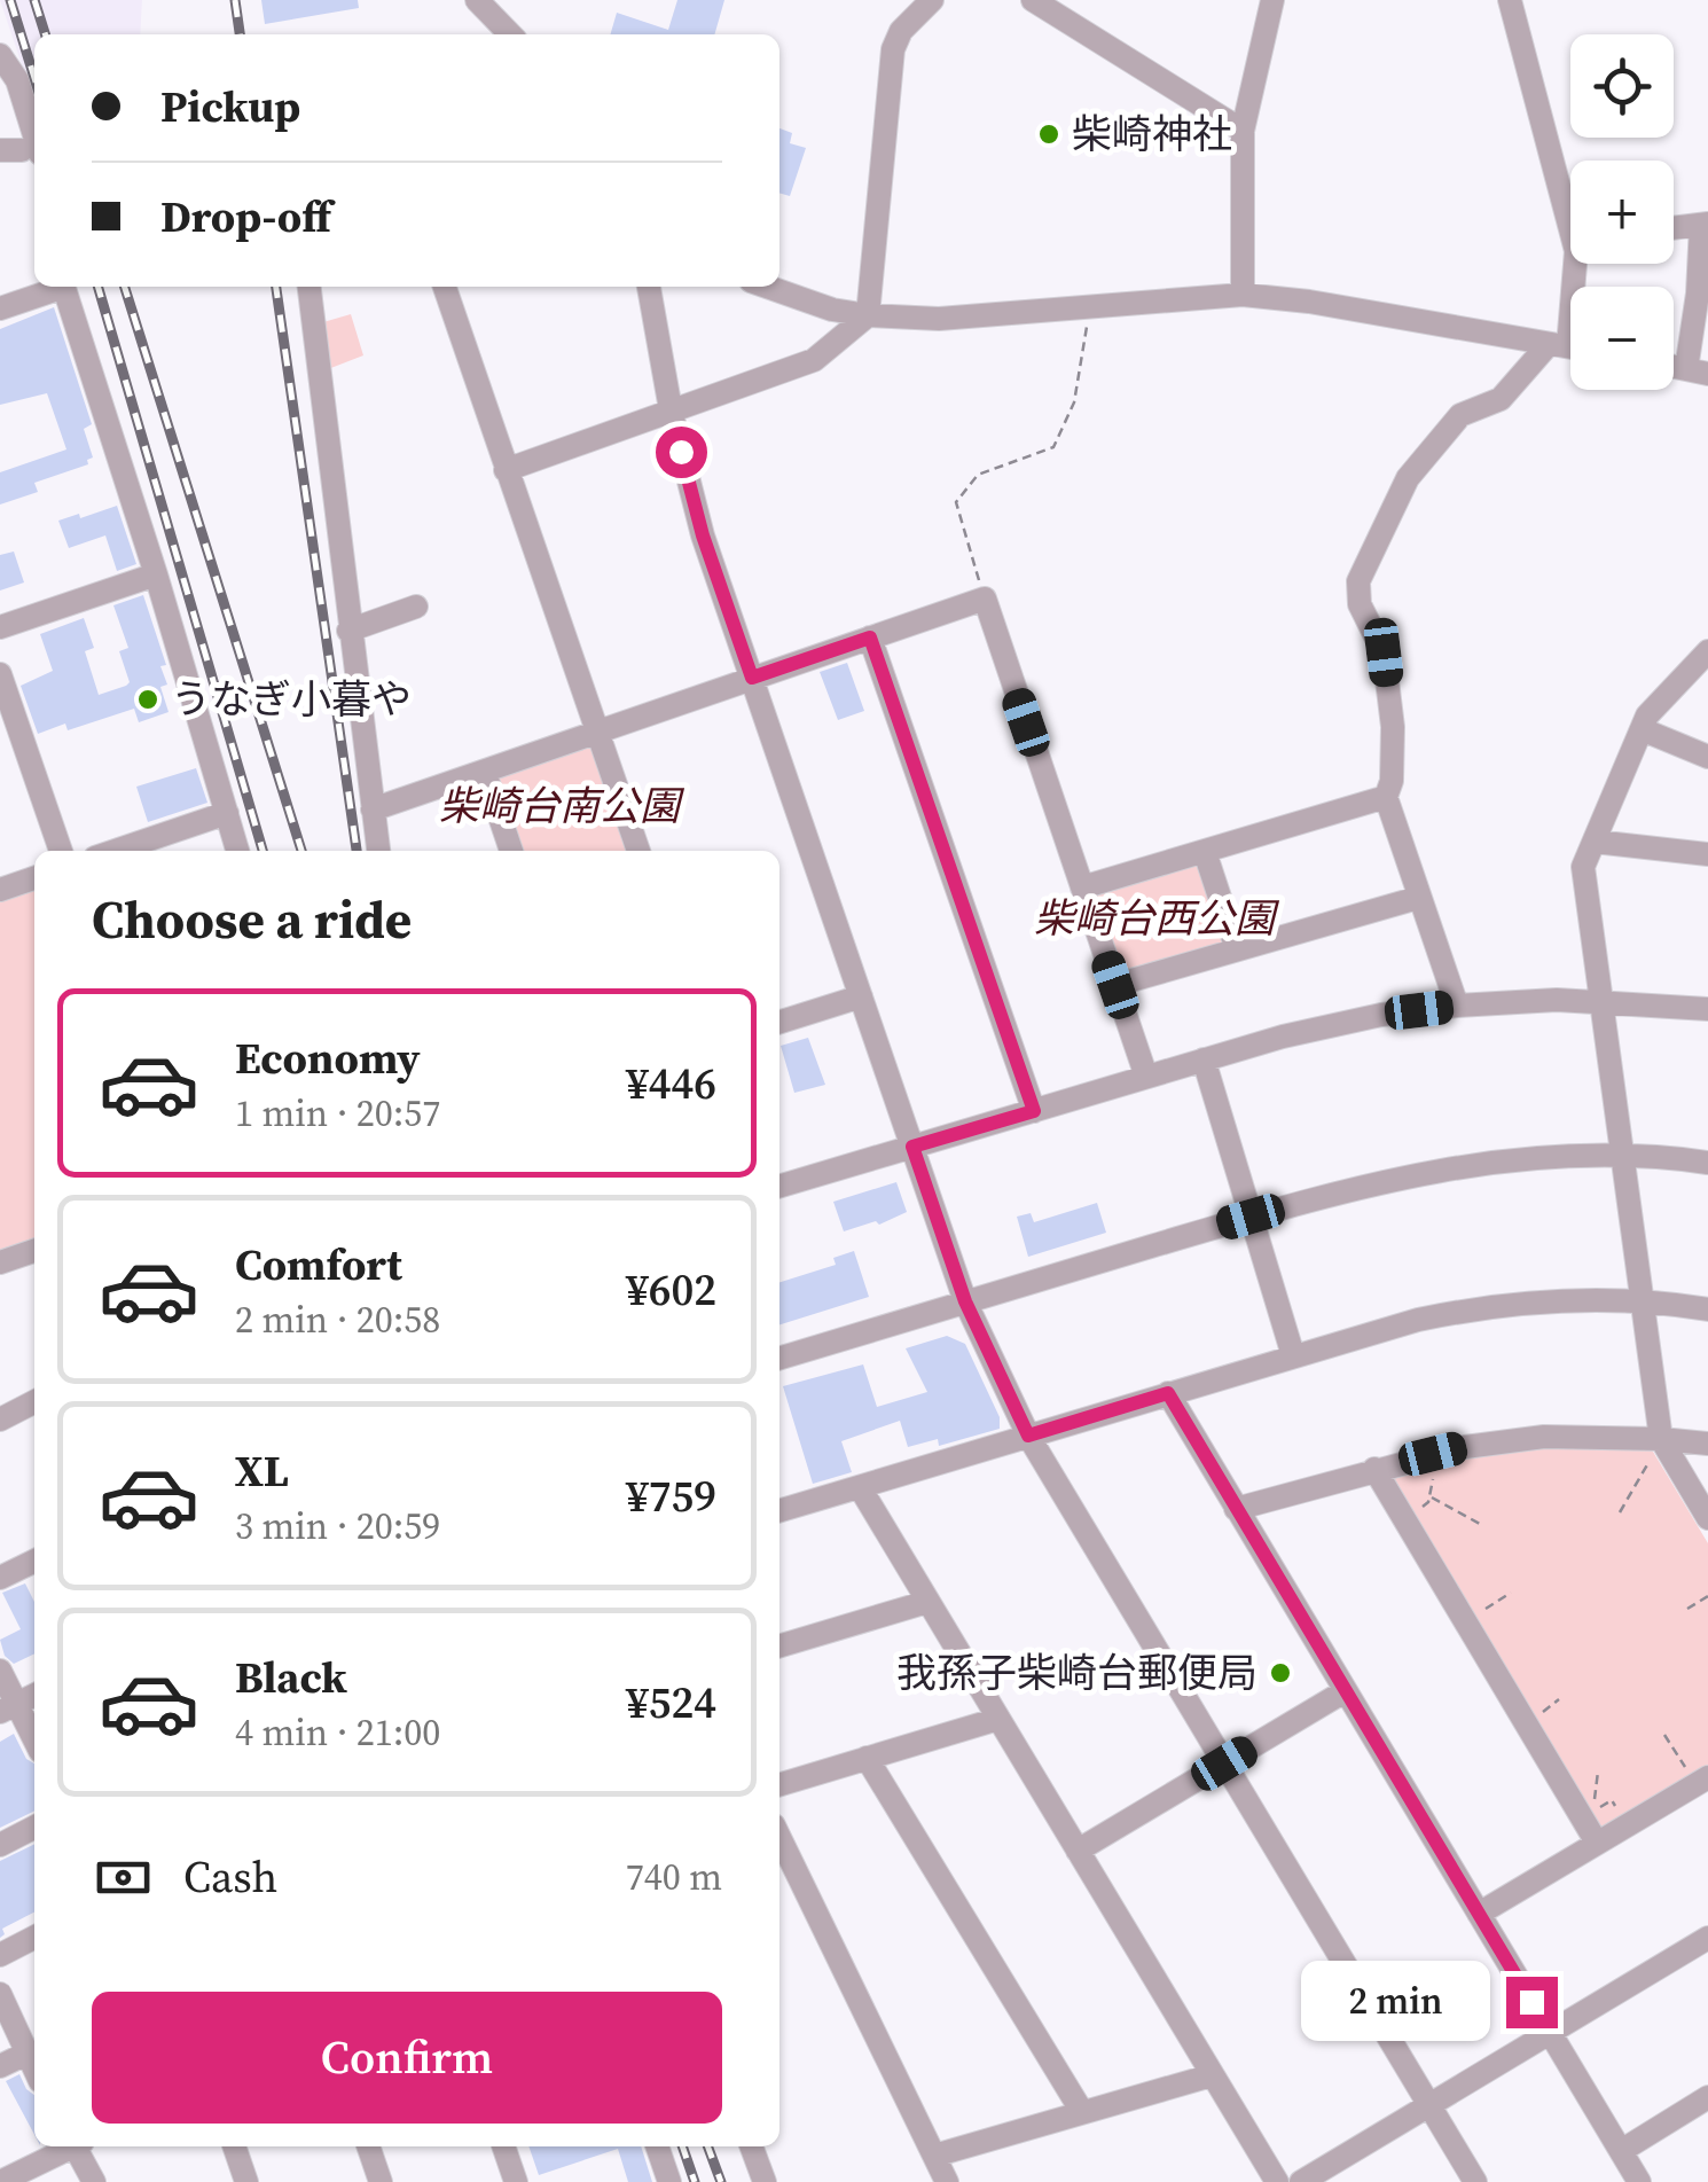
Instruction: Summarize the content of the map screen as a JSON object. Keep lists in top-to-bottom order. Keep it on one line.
{"parks":["柴崎台南公園","柴崎台西公園"],"places":["柴崎神社","うなぎ小暮や","我孫子柴崎台郵便局"],"page":{"map_buttons":["+","−"],"banner":["Pickup","Drop-off"],"heading":"Choose a ride","list":[{"name":"Economy","note":"1 min · 20:57","value":"¥446"},{"name":"Comfort","note":"2 min · 20:58","value":"¥602"},{"name":"XL","note":"3 min · 20:59","value":"¥759"},{"name":"Black","note":"4 min · 21:00","value":"¥524"}],"pay":["Cash","740 m"],"bubble":"2 min","buttons":"Confirm"}}
